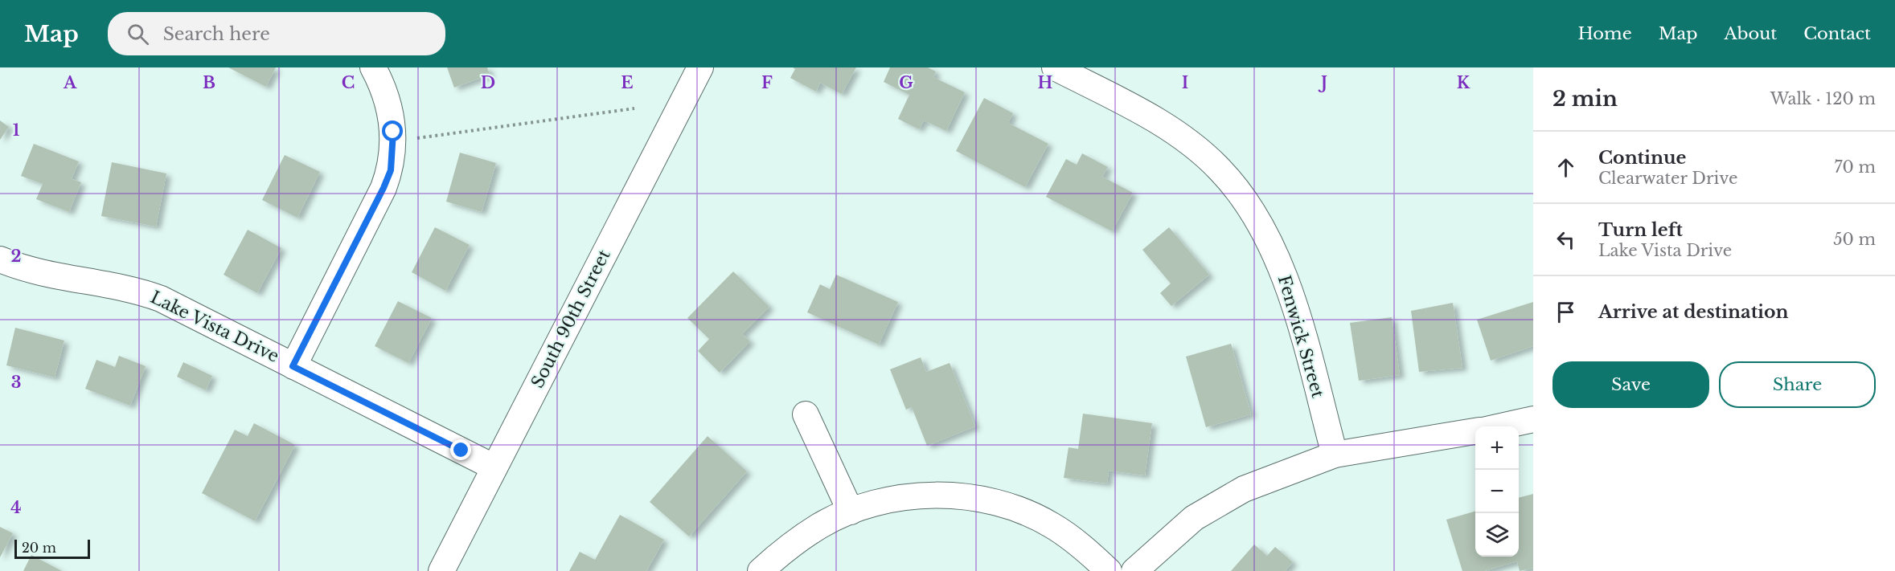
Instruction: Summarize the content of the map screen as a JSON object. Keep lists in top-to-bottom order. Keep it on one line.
{"streets":{"street":["South 90th Street","Lake Vista Drive","Fenwick Street"]},"crossings":[["South 90th Street","Lake Vista Drive"]],"scale_bar":"20 m","page":{"header":"Map","search":"Search here","nav":["Home","Map","About","Contact"],"heading":["2 min","Walk · 120 m"],"list":[["Continue","Clearwater Drive","70 m"],["Turn left","Lake Vista Drive","50 m"],"Arrive at destination"],"buttons":["Save","Share"],"map_buttons":["+","−"],"scale":"20 m"},"grid":{"columns":["A","B","C","D","E","F","G","H","I","J","K"],"rows":["1","2","3","4"]}}
